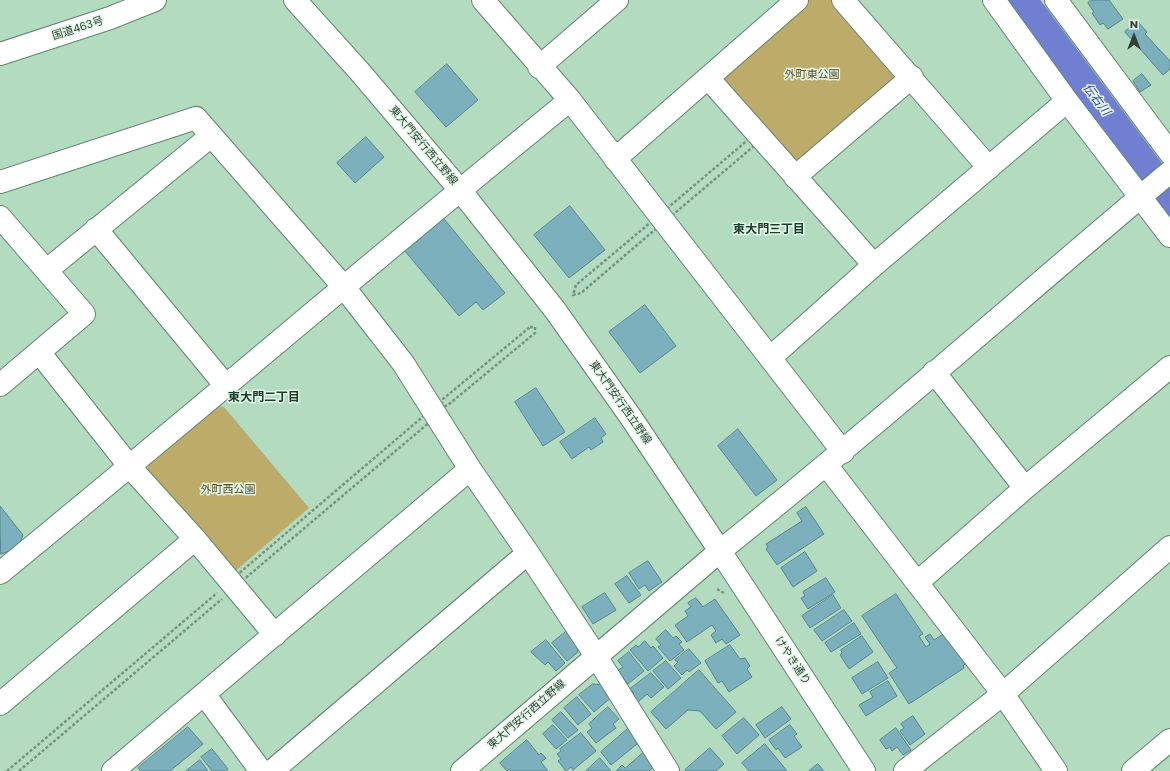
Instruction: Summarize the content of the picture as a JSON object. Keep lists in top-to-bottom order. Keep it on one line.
{"streets":{"main road":["国道463号","東大門安行西立野線","けやき通り"]},"crossings":[["東大門安行西立野線","けやき通り"]],"districts":["東大門三丁目","東大門二丁目"],"water":["伝右川"],"parks":["外町東公園","外町西公園"],"north":"top"}
